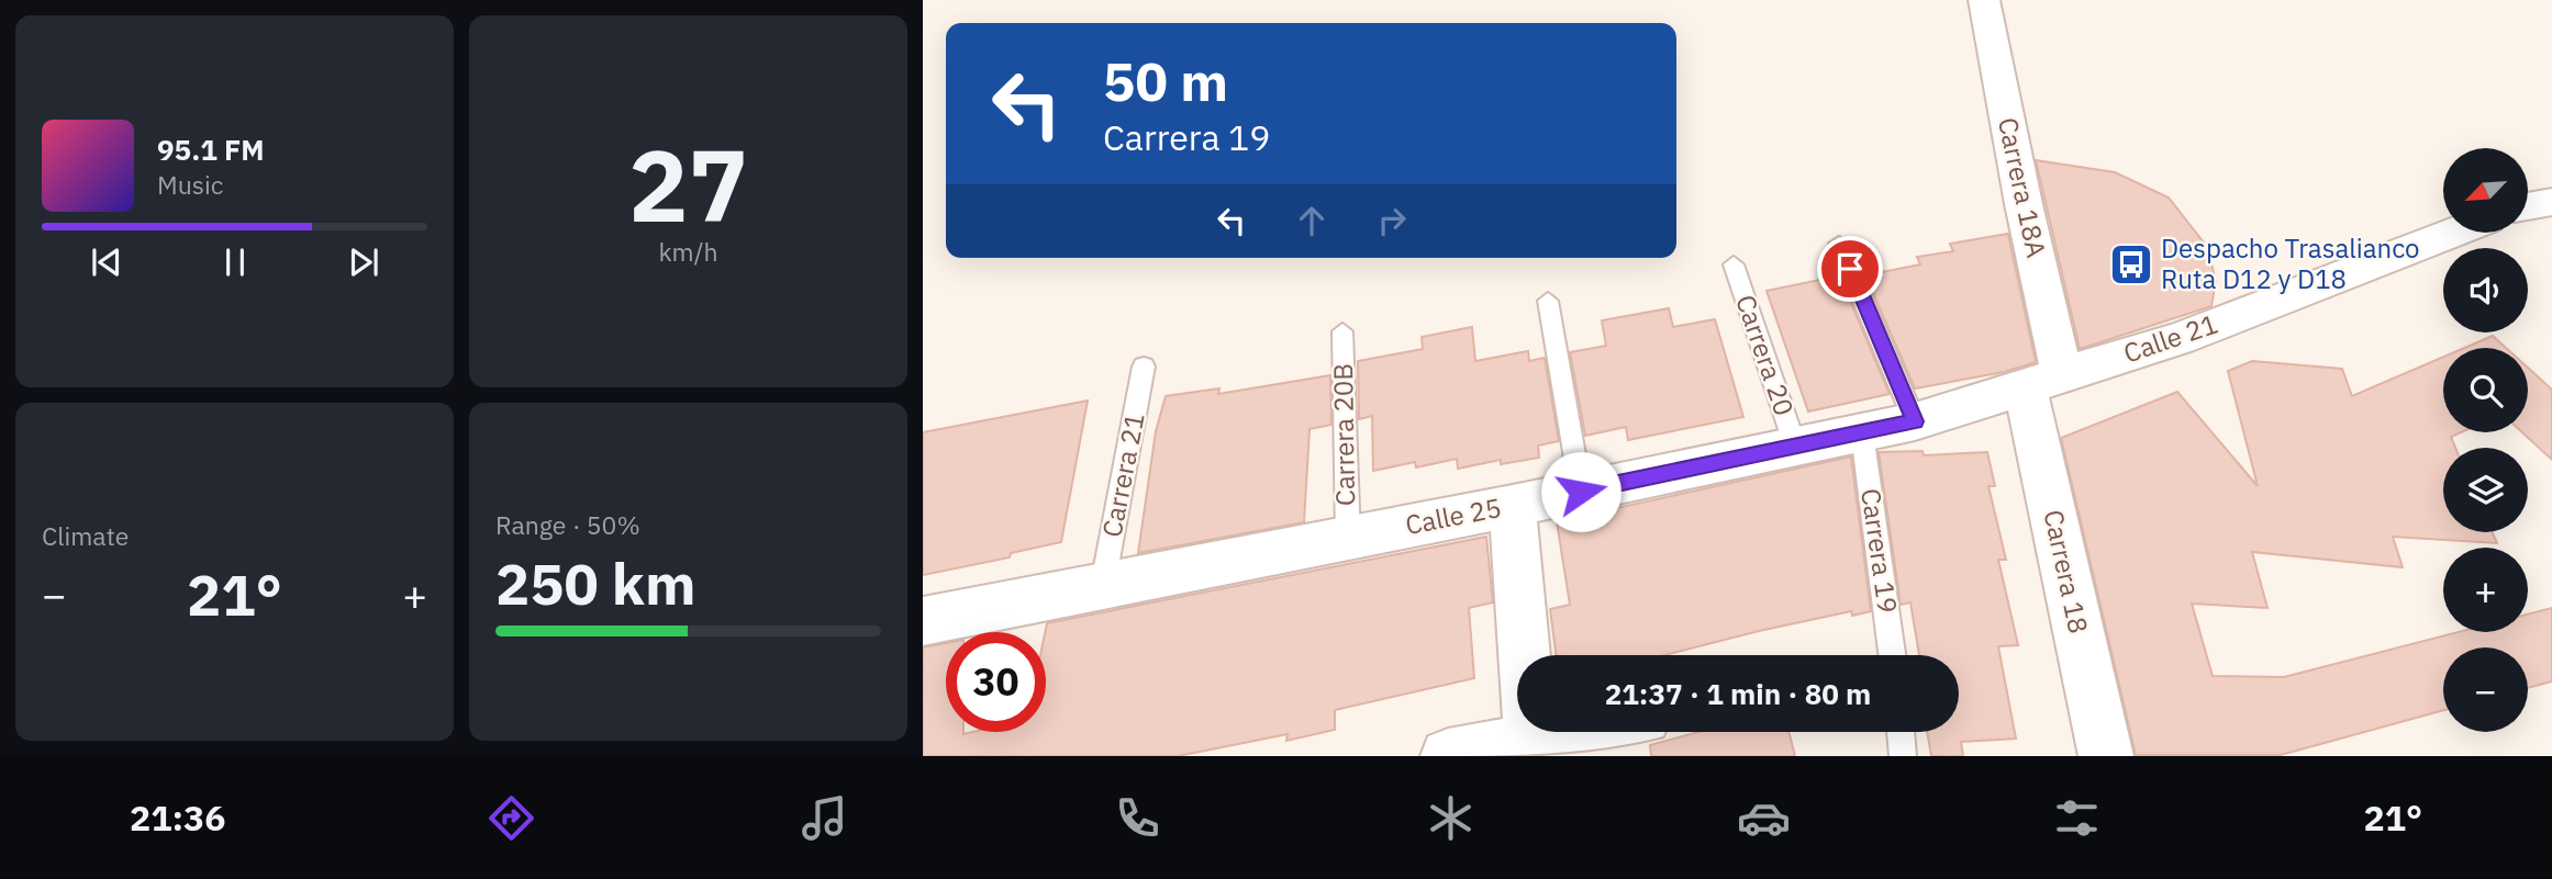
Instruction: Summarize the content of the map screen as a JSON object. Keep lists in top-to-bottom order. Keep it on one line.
{"streets":{"street":["Carrera 18A","Calle 21","Calle 25","Carrera 18"],"lane":["Carrera 20","Carrera 20B","Carrera 21","Carrera 19"]},"crossings":[["Carrera 18A","Calle 21"],["Carrera 18A","Calle 25"],["Carrera 18A","Carrera 18"],["Calle 21","Calle 25"],["Calle 21","Carrera 18"],["Carrera 20","Calle 25"],["Carrera 20B","Calle 25"],["Carrera 21","Calle 25"],["Calle 25","Carrera 19"],["Calle 25","Carrera 18"]],"places":{"bus stop":["Despacho Trasalianco Ruta D12 y D18"]},"north":"bottom left","page":{"tile":[["27","km/h"],"Climate",["Range · 50%","250 km"]],"turn":["50 m","Carrera 19"],"song":["95.1 FM","Music"],"map_buttons":["+","−"],"heat":["−","21°","+"],"limit":"30","trip":"21:37 · 1 min · 80 m","tabs":["21:36","21°"]}}
